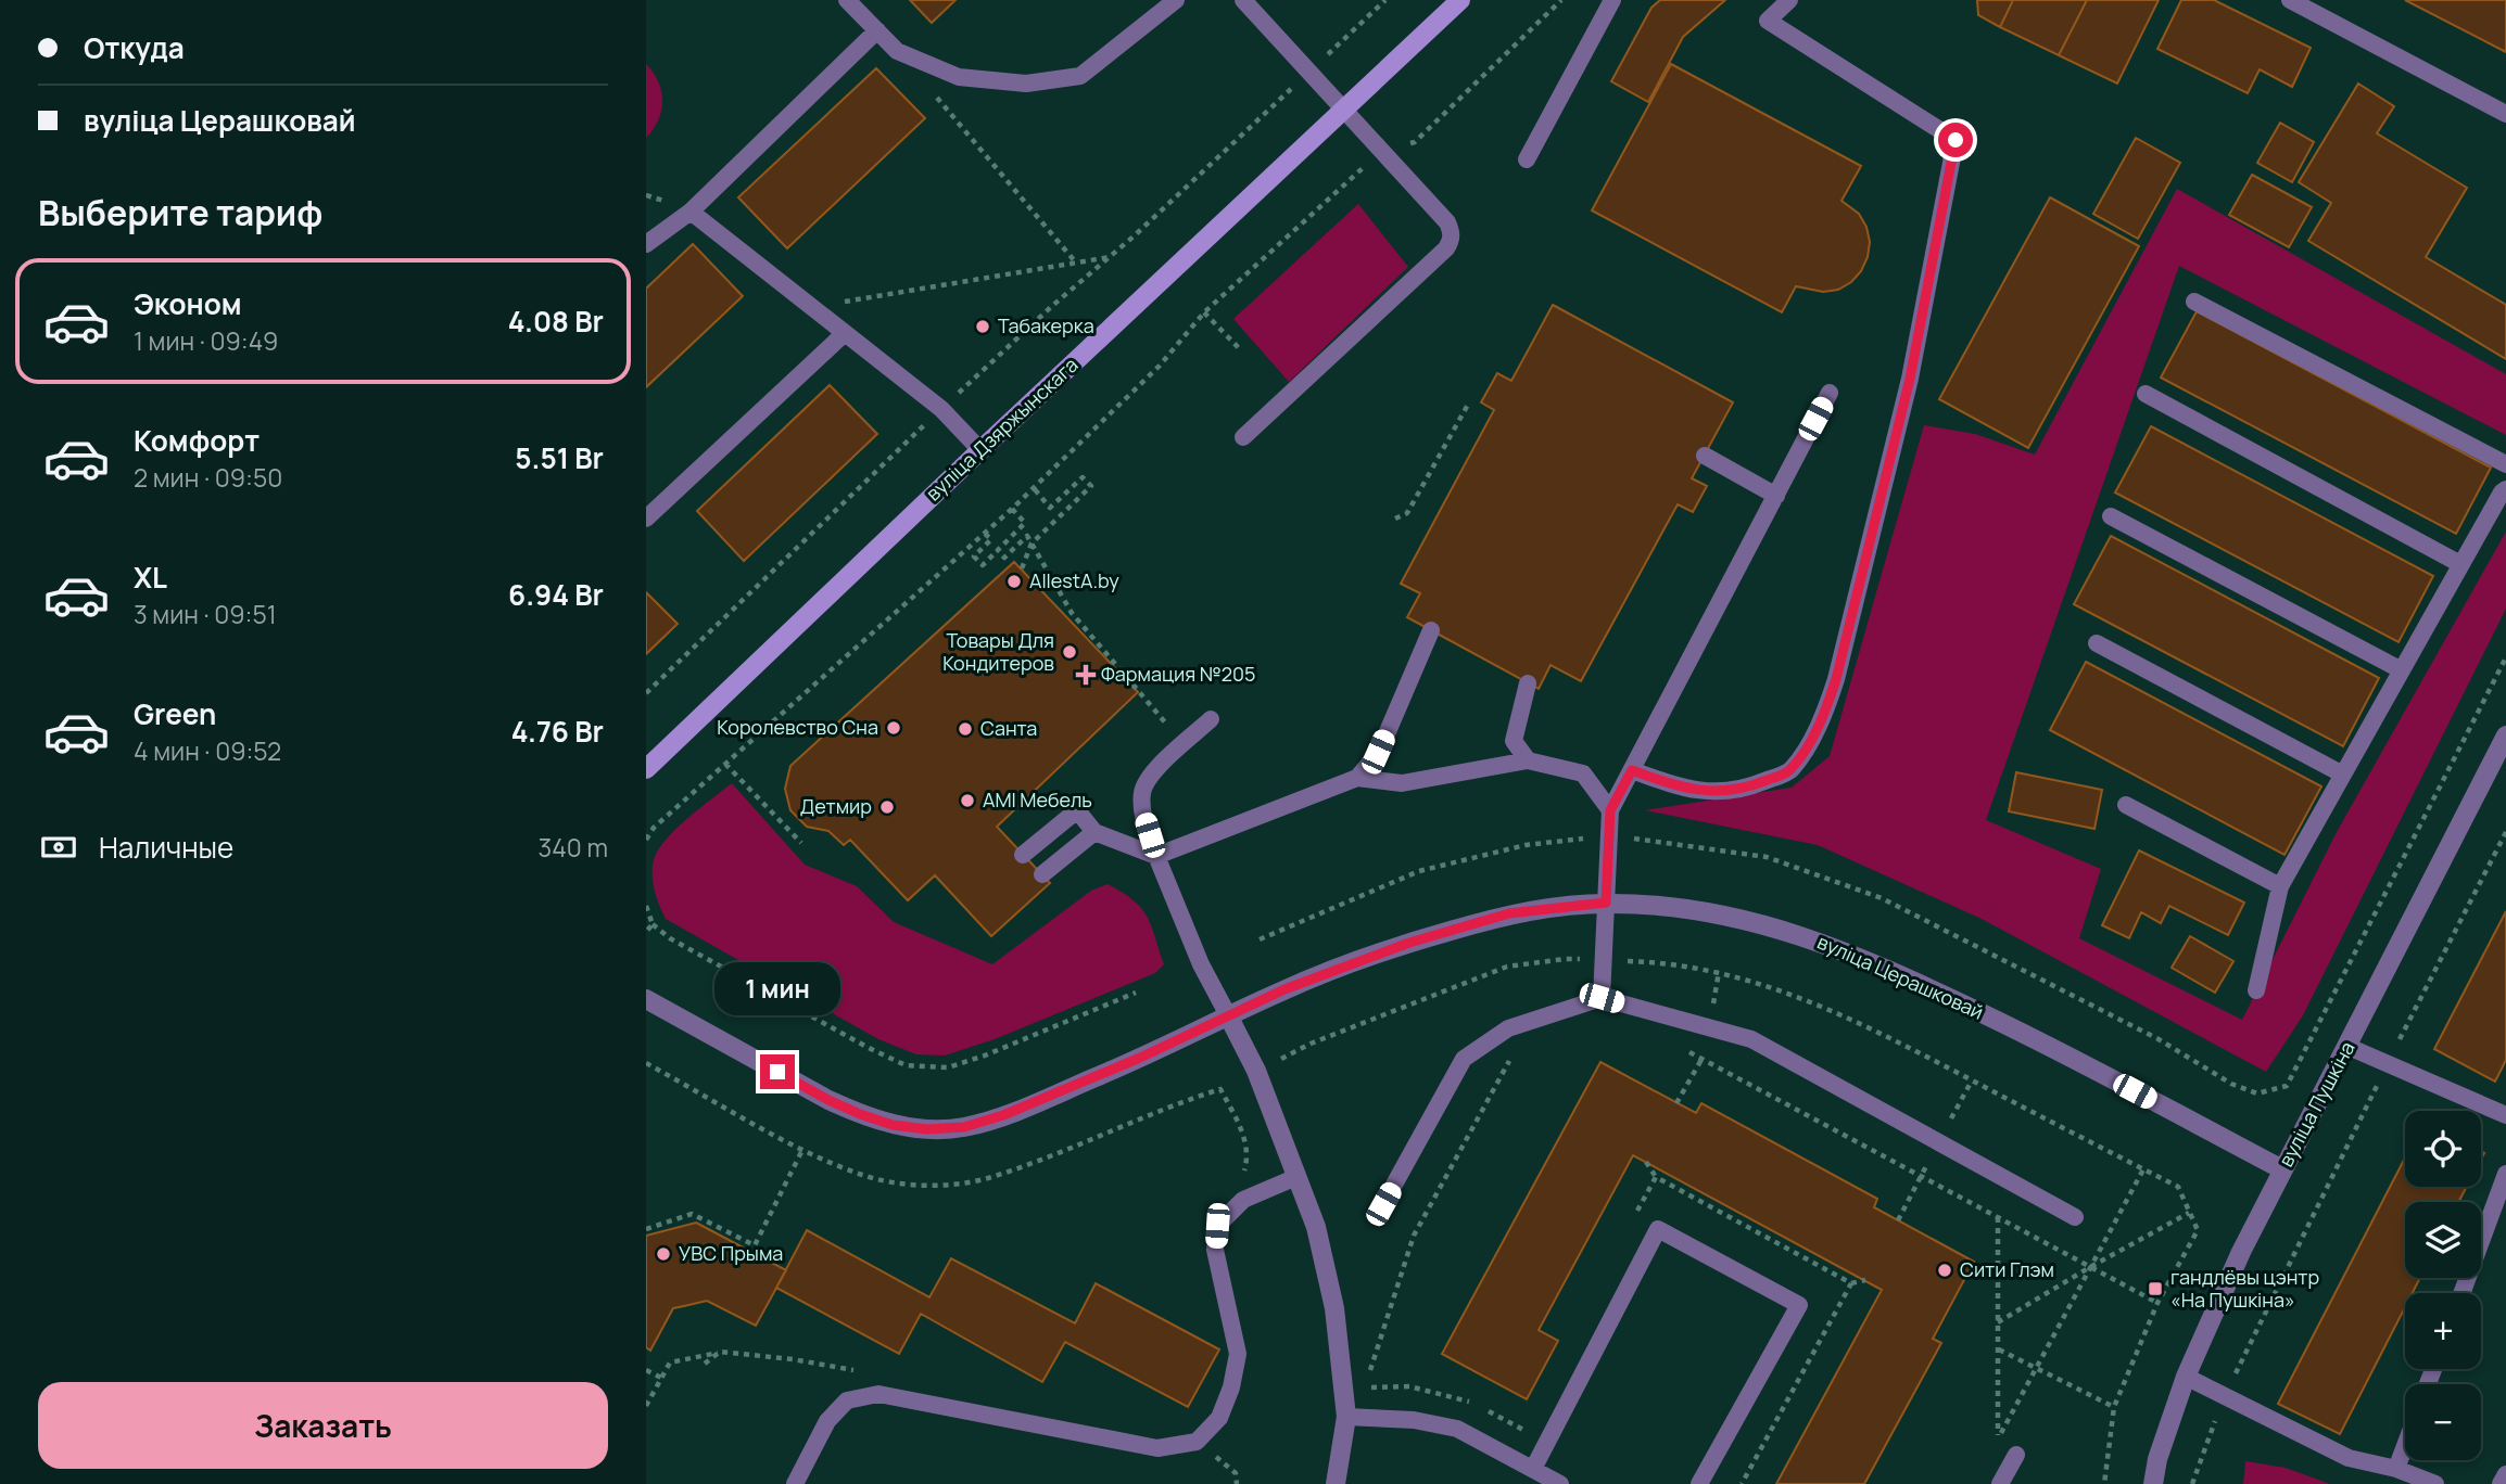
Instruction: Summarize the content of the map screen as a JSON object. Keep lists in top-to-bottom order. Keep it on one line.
{"streets":{"main road":["вуліца Дзяржынскага"],"street":["вуліца Церашковай","вуліца Пушкіна"]},"crossings":[["вуліца Церашковай","вуліца Пушкіна"]],"places":{"other":["Табакерка","AllestA.by","Товары Для Кондитеров","Королевство Сна","Санта","AMI Мебель","Детмир","УВС Прыма","Сити Глэм"],"health":["Фармация №205"],"transit":["гандлёвы цэнтр «На Пушкіна»"]},"page":{"banner":["Откуда","вуліца Церашковай"],"heading":"Выберите тариф","list":[{"name":"Эконом","note":"1 мин · 09:49","value":"4.08 Br"},{"name":"Комфорт","note":"2 мин · 09:50","value":"5.51 Br"},{"name":"XL","note":"3 мин · 09:51","value":"6.94 Br"},{"name":"Green","note":"4 мин · 09:52","value":"4.76 Br"}],"pay":["Наличные","340 m"],"bubble":"1 мин","map_buttons":["+","−"],"buttons":"Заказать"}}
